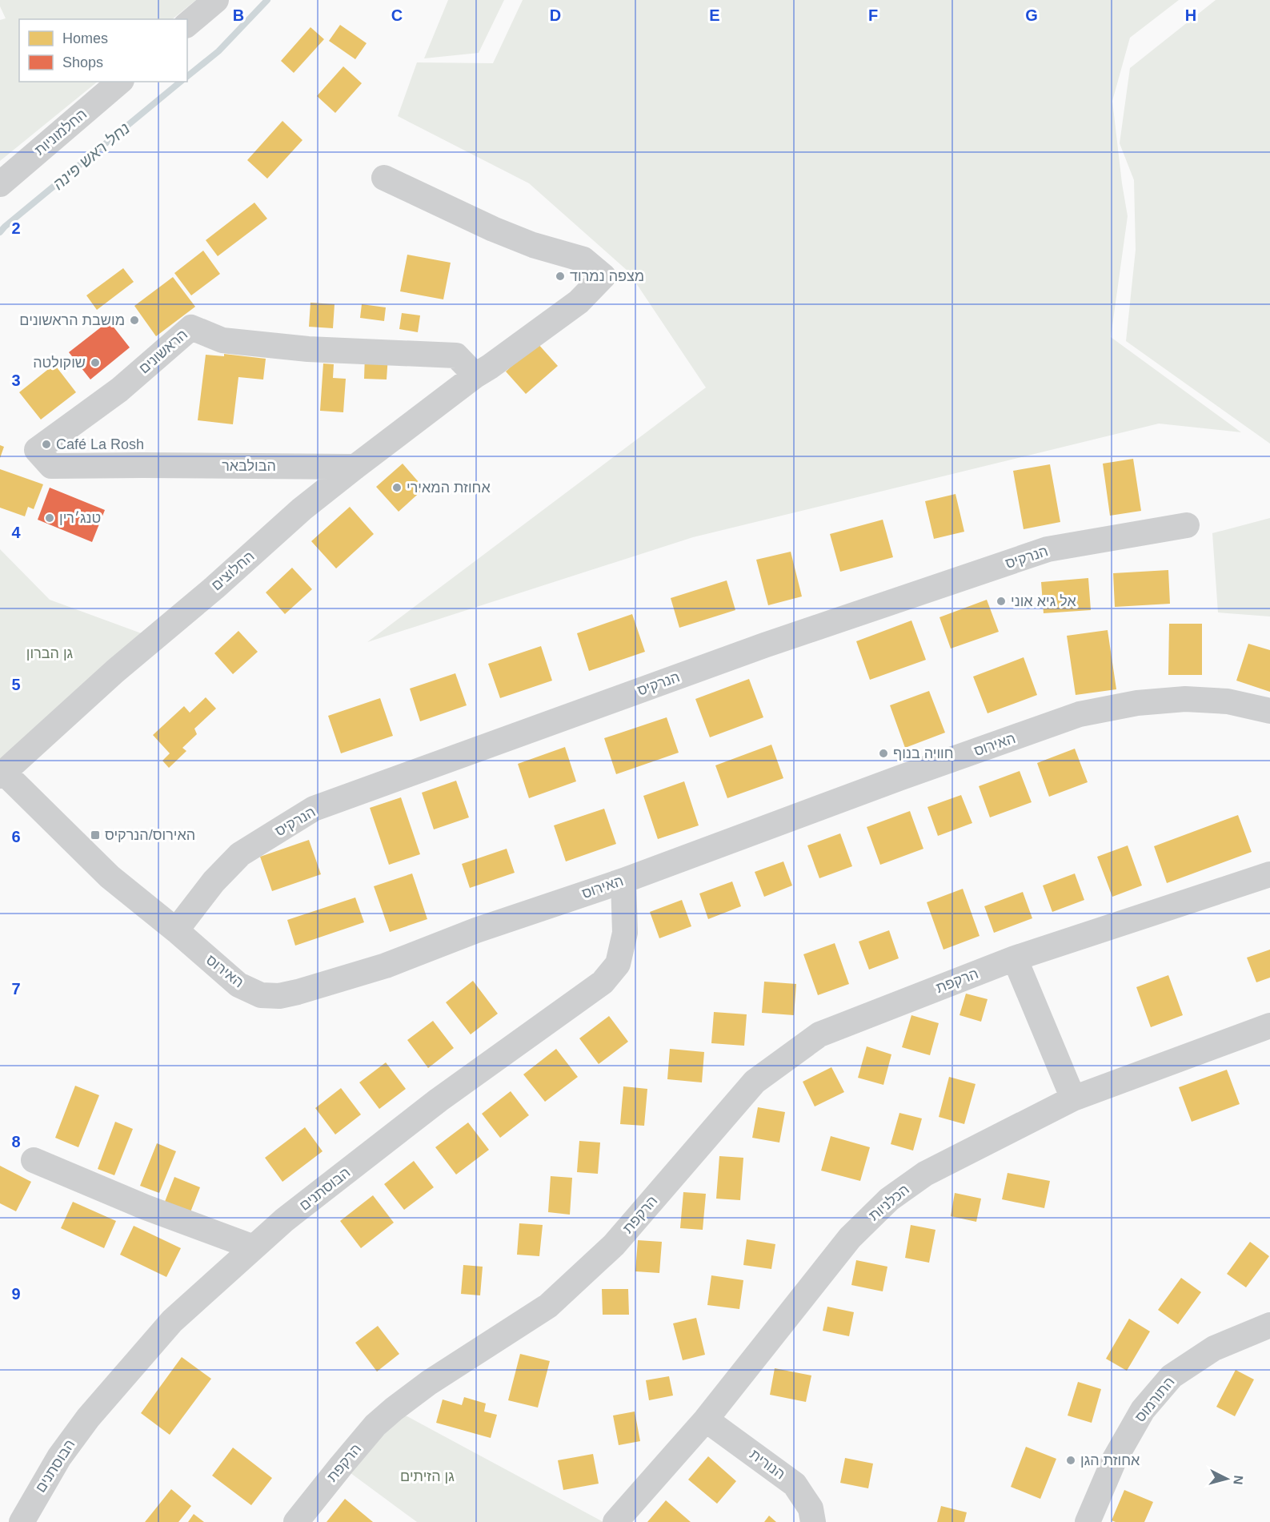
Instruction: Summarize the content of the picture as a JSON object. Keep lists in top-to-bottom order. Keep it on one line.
{"streets":{"street":["החלמוניות","הראשונים","הבולבאר","הנרקיס","החלוצים","האירוס","הרקפת","הבוסתנים","הכלניות","התורמוס","הנורית"]},"crossings":[["הראשונים","הבולבאר"],["הראשונים","החלוצים"],["הבולבאר","החלוצים"],["הנרקיס","האירוס"],["החלוצים","האירוס"],["האירוס","הבוסתנים"],["הכלניות","הנורית"]],"water":["נחל ראש פינה"],"parks":["גן הברון","גן הזיתים"],"places":{"other":["מצפה נמרוד","מושבת הראשונים","שוקולטה","Café La Rosh","אחוזת המאירי","טנג׳רין","אל גיא אוני","חוויה בנוף","אחוזת הגן"],"transit":["האירוס/הנרקיס"]},"legend":["Homes","Shops"],"north":"right","grid":{"columns":["B","C","D","E","F","G","H"],"rows":["2","3","4","5","6","7","8","9"]}}
